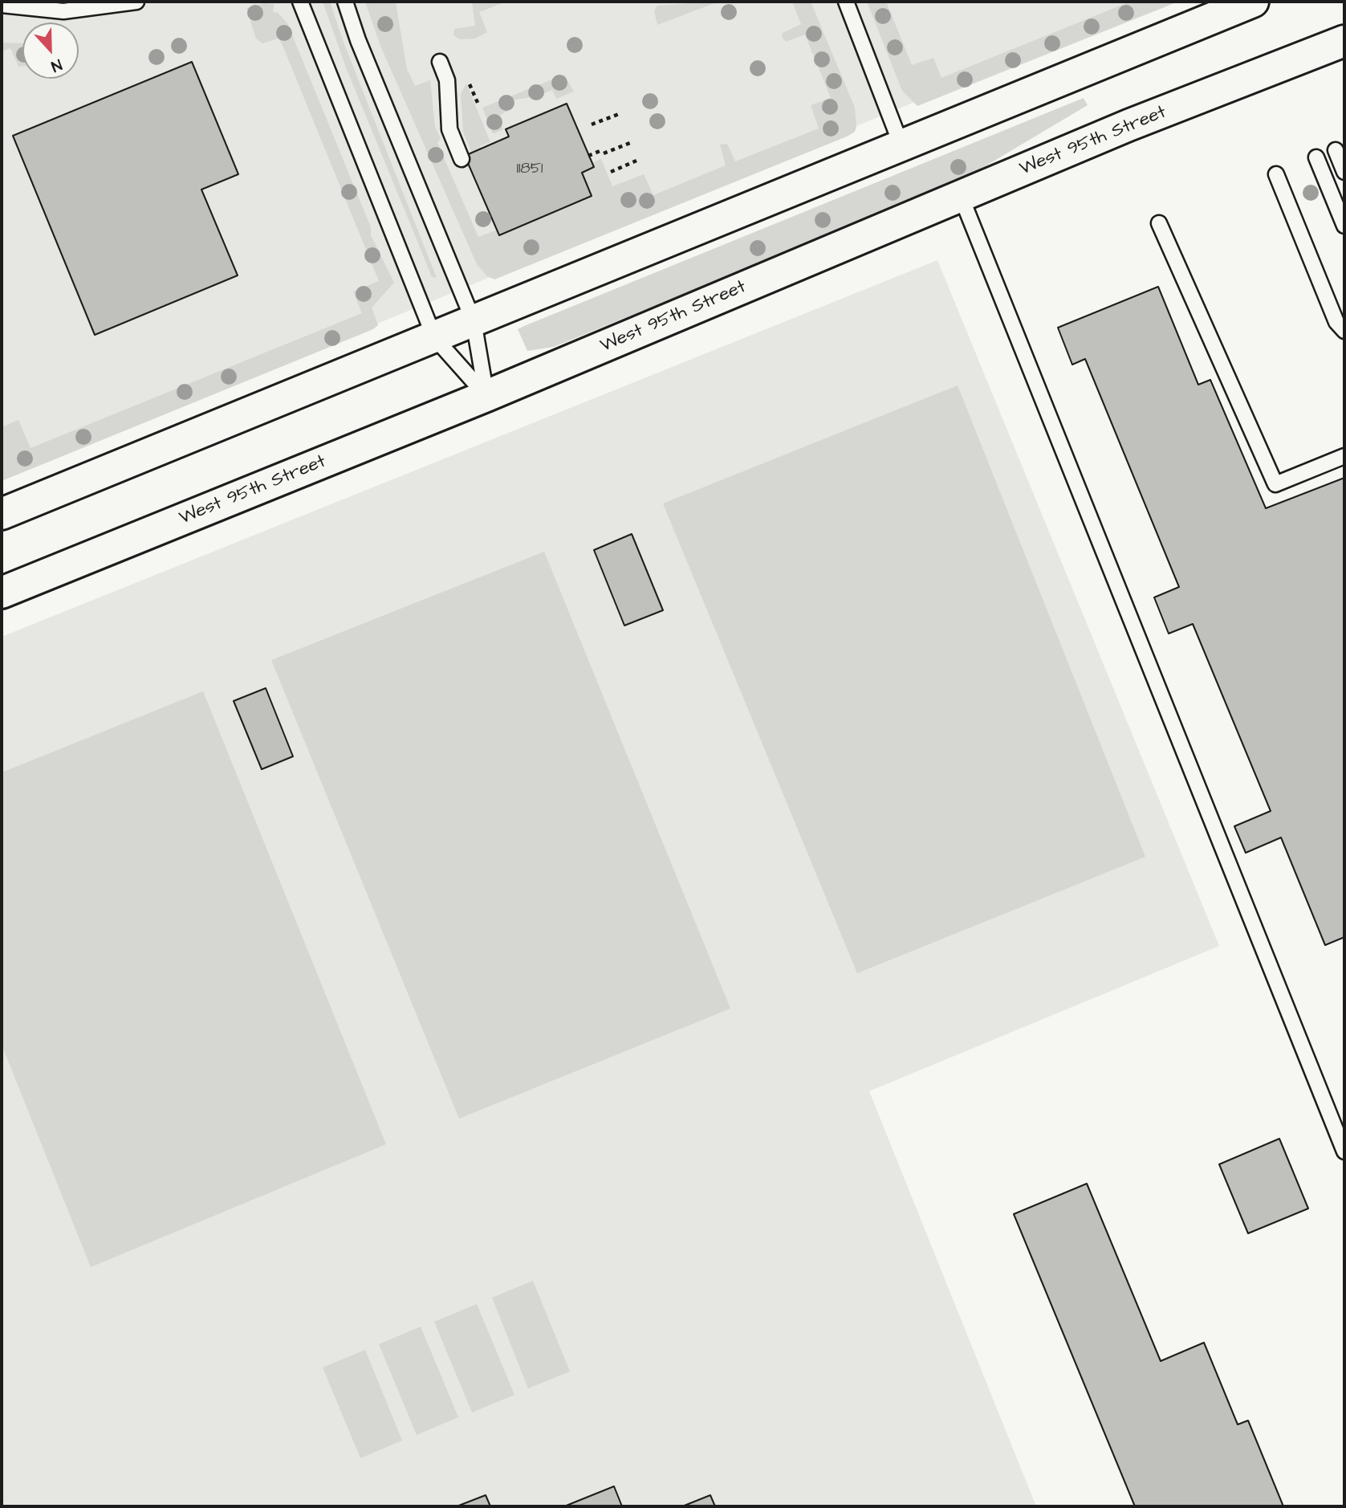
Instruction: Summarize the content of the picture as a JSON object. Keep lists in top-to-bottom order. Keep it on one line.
{"streets":{"main road":["West 95th Street"]},"house_numbers":["11851"],"north":"bottom"}
